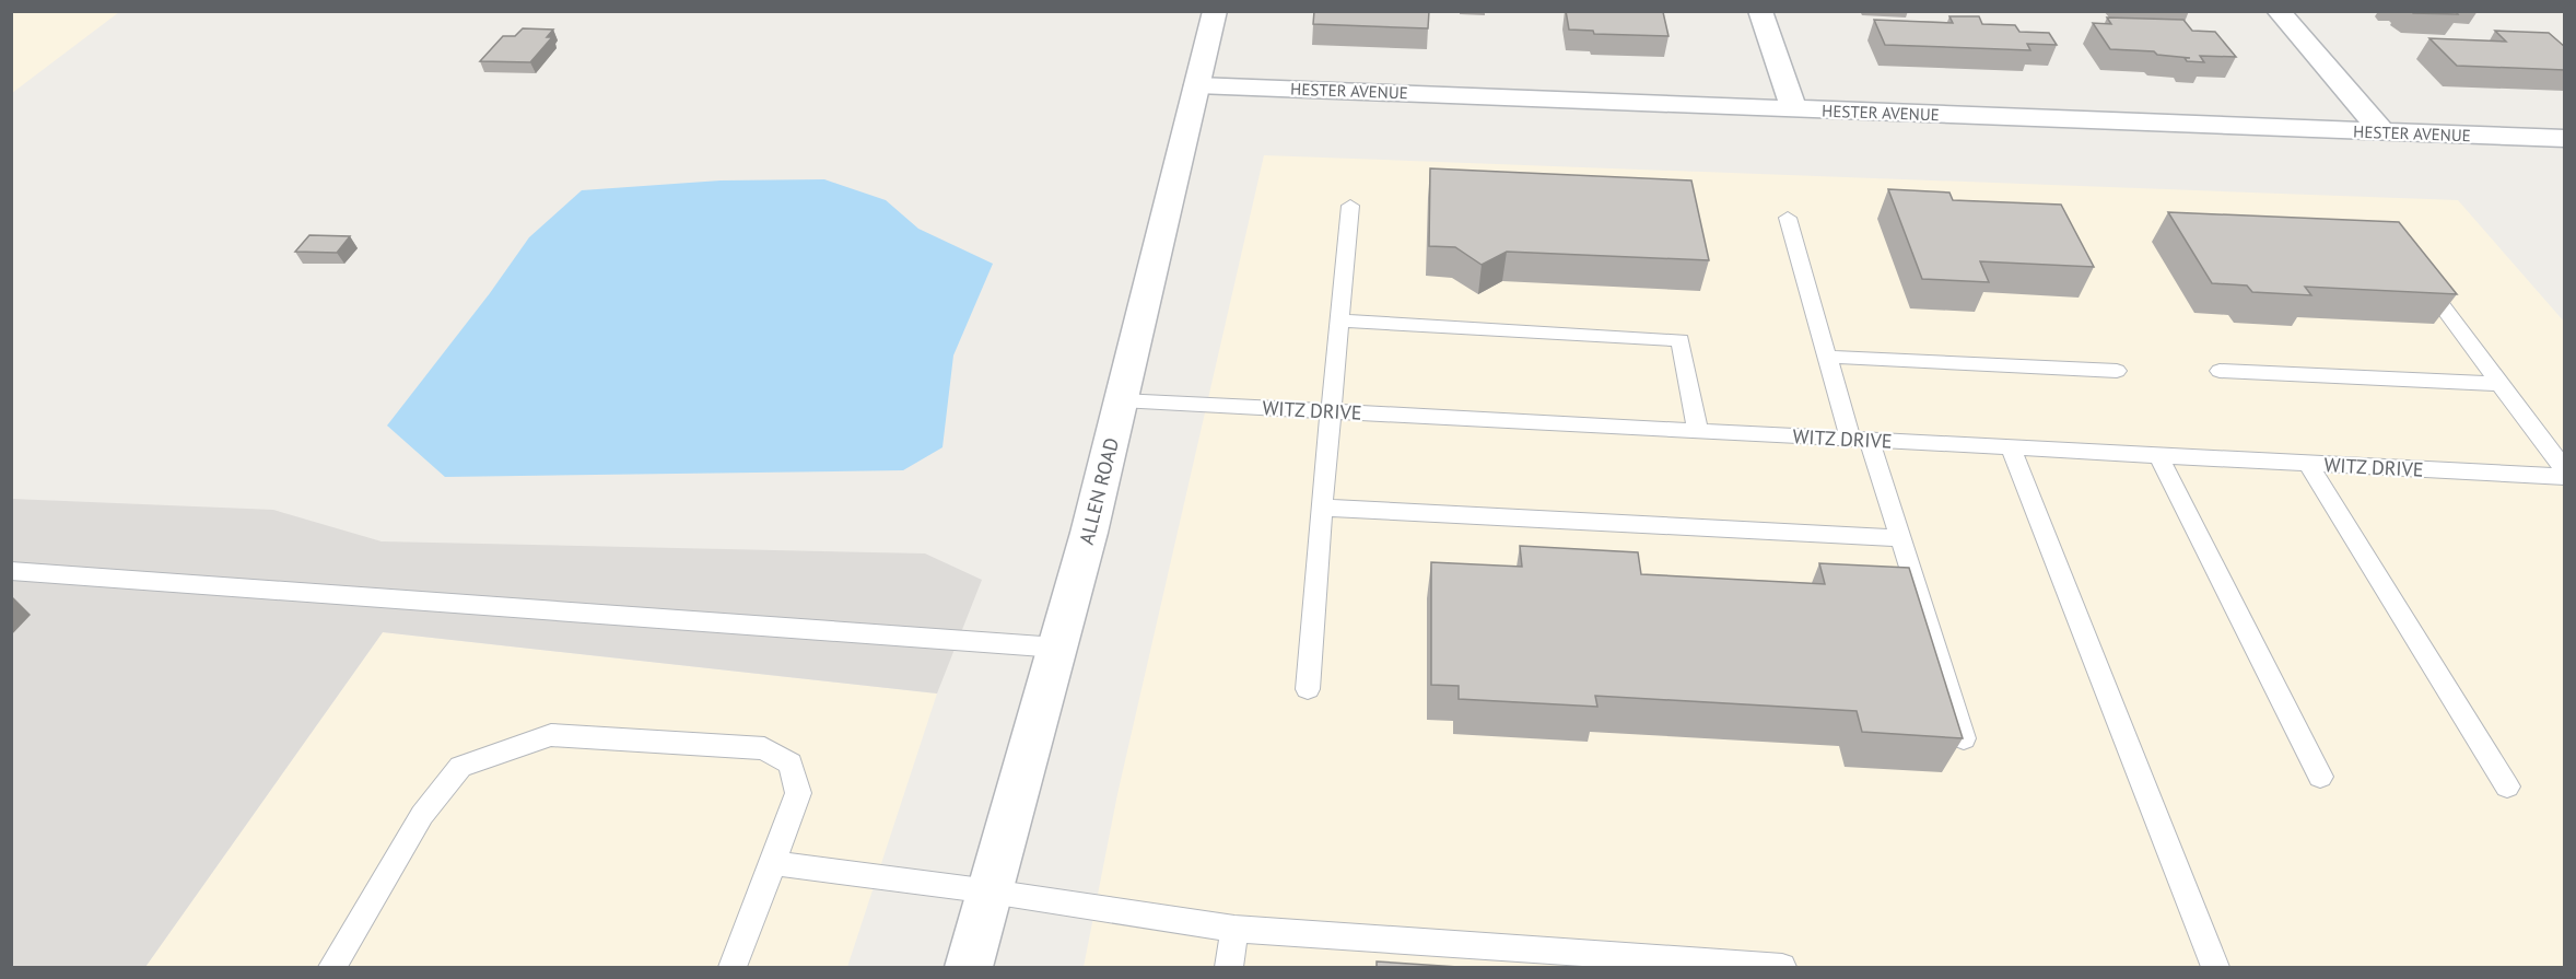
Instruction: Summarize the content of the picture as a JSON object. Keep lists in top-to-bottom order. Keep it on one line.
{"streets":{"street":["HESTER AVENUE","ALLEN ROAD"],"lane":["WITZ DRIVE"]},"crossings":[["HESTER AVENUE","ALLEN ROAD"],["WITZ DRIVE","ALLEN ROAD"]]}
